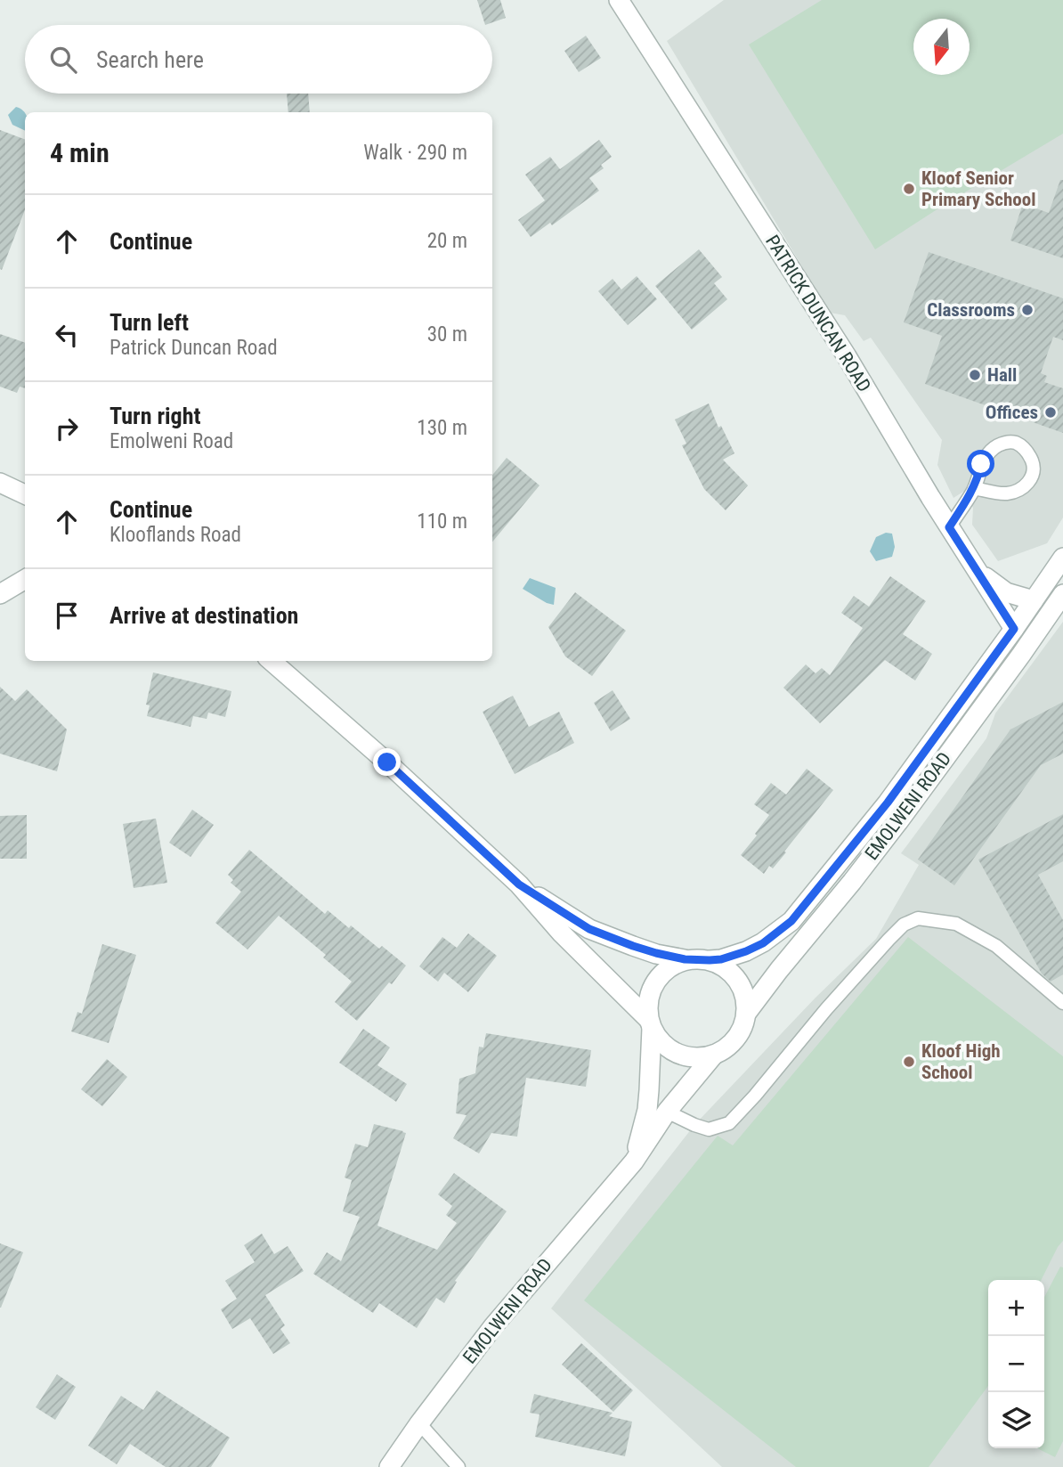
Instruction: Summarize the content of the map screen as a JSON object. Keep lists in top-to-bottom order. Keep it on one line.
{"streets":{"street":["PATRICK DUNCAN ROAD","EMOLWENI ROAD"]},"crossings":[["PATRICK DUNCAN ROAD","EMOLWENI ROAD"]],"places":["Kloof Senior Primary School","Classrooms","Hall","Offices","Kloof High School"],"north":"bottom","page":{"search":"Search here","heading":["4 min","Walk · 290 m"],"list":[["Continue","20 m"],["Turn left","Patrick Duncan Road","30 m"],["Turn right","Emolweni Road","130 m"],["Continue","Klooflands Road","110 m"],"Arrive at destination"],"map_buttons":["+","−"]}}
